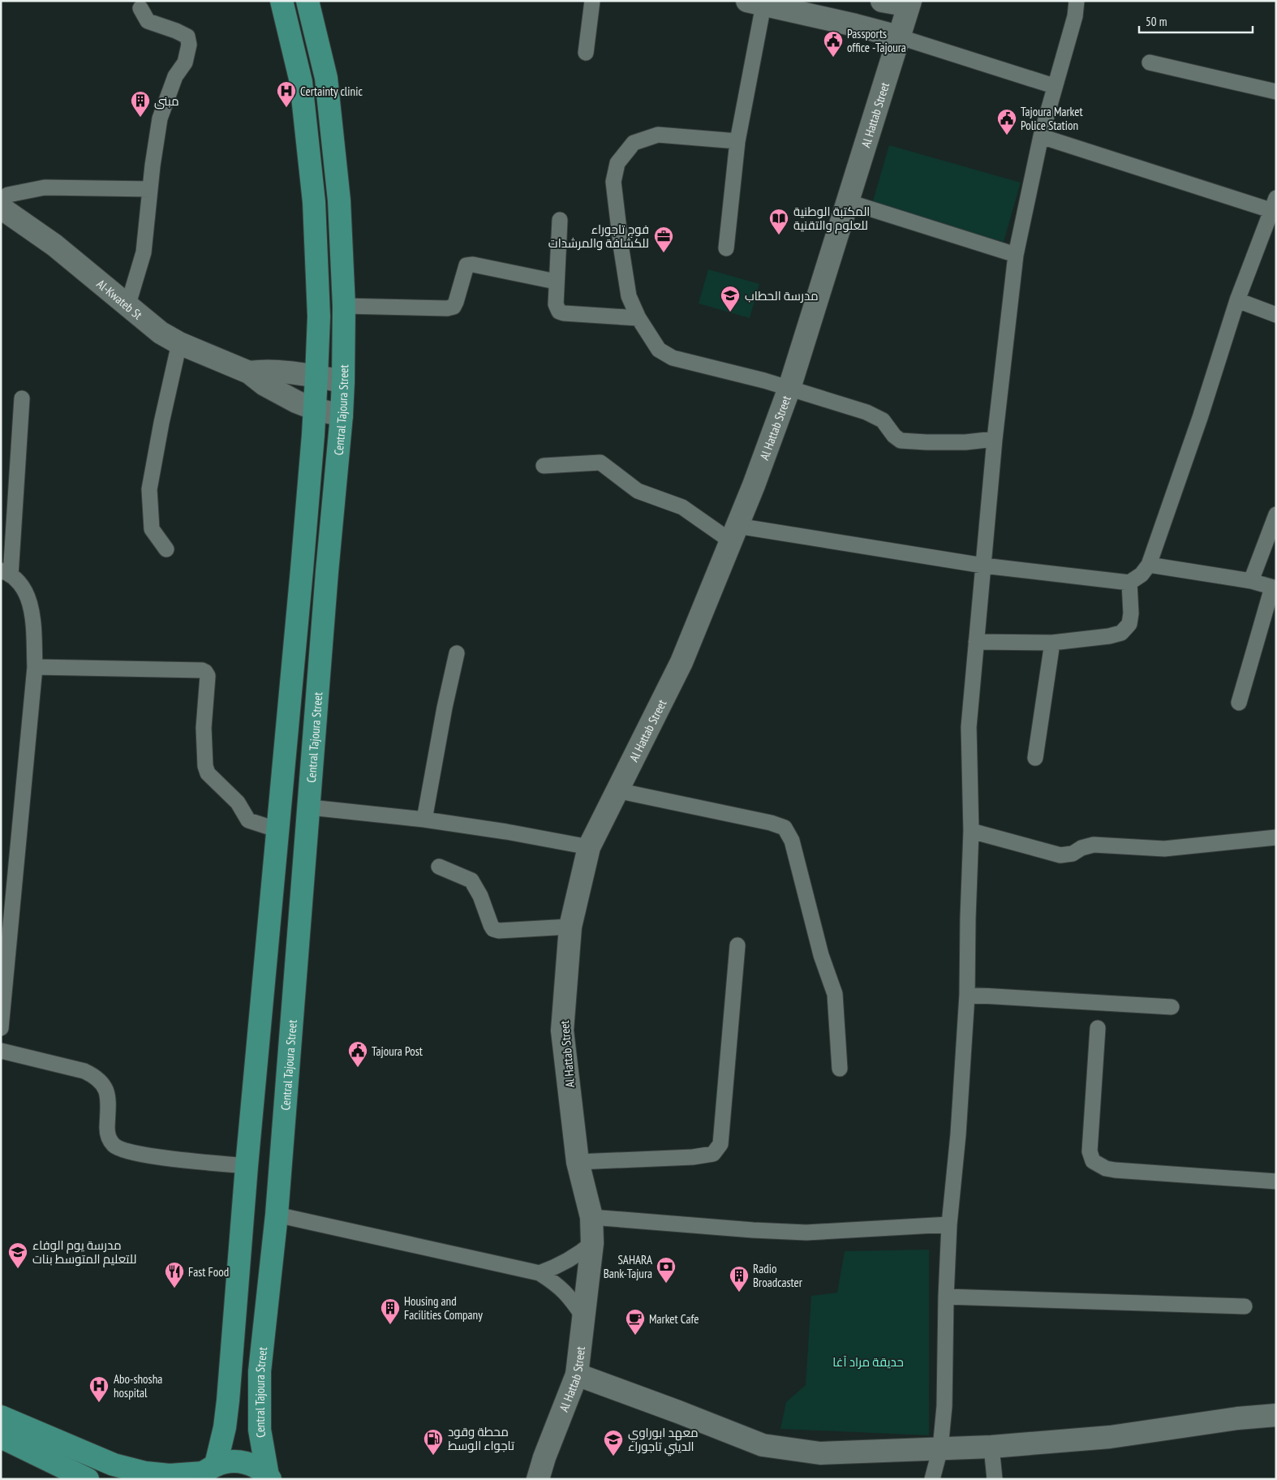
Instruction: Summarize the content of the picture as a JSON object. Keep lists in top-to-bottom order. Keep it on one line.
{"streets":{"main road":["Central Tajoura Street"],"street":["Al Hattab Street","Al-Kwateb St"]},"parks":["حديقة مراد آغا"],"places":{"public building":["Passports office -Tajoura","Tajoura Market Police Station","Tajoura Post"],"hospital":["Certainty clinic","Abo-shosha hospital"],"building":["مبنى","Radio Broadcaster","Housing and Facilities Company"],"library":["المكتبة الوطنية للعلوم والتقنية"],"office":["فوج تاجوراء للكشافة والمرشدات"],"school or university":["مدرسة الحطاب","مدرسة يوم الوفاء للتعليم المتوسط بنات","معهد ابوراوي الديني تاجوراء"],"bank":["SAHARA Bank-Tajura"],"restaurant":["Fast Food"],"cafe":["Market Cafe"],"fuel station":["محطة وقود تاجواء الوسط"]},"scale_bar":"50 m"}
